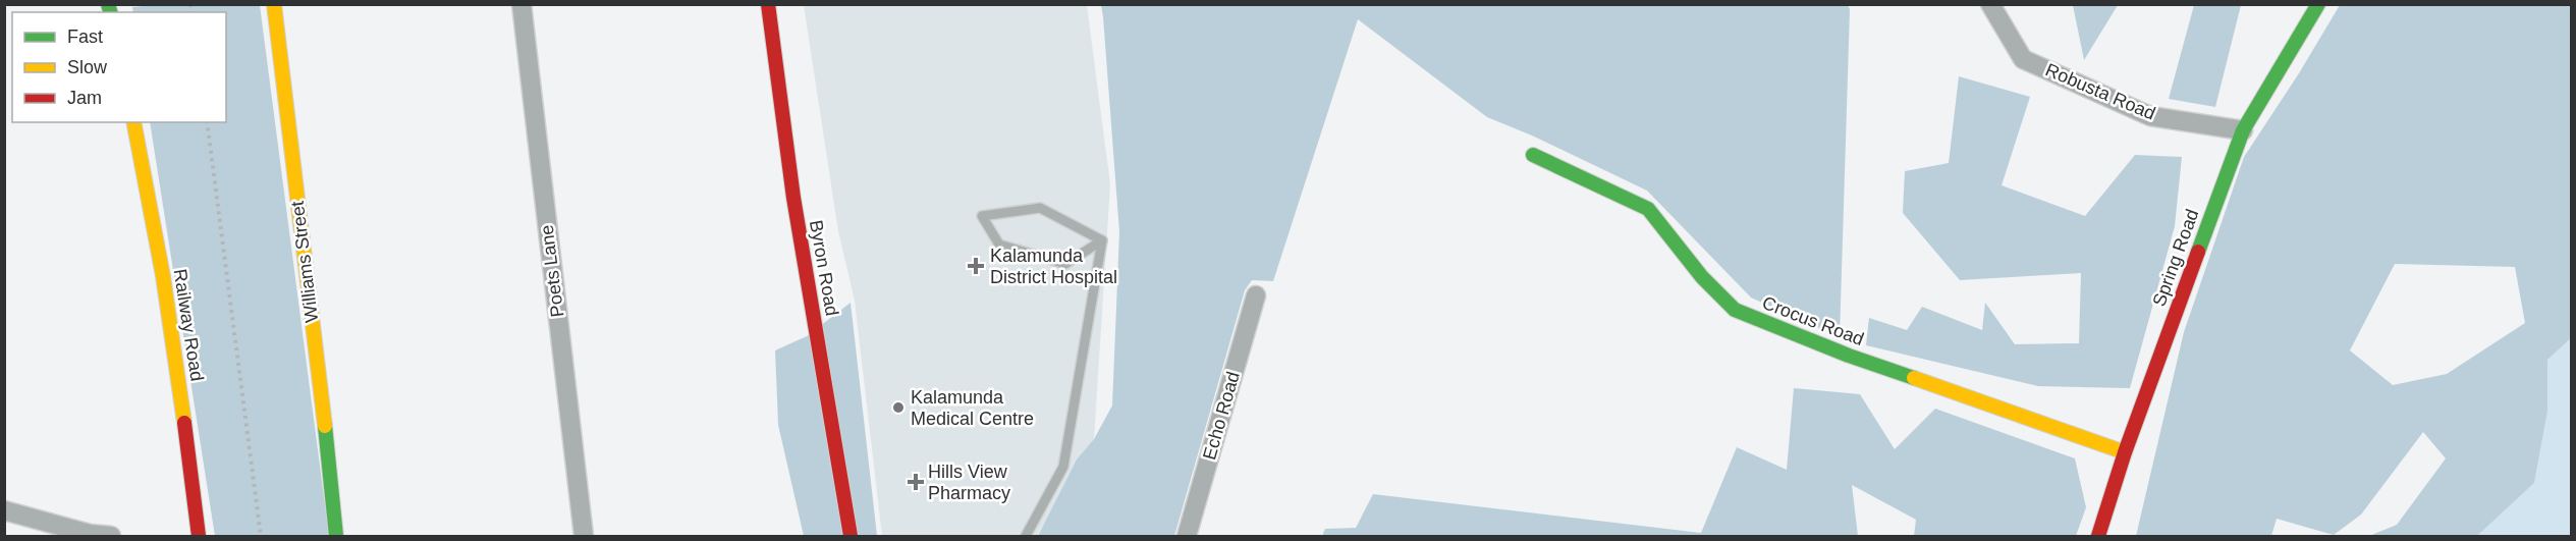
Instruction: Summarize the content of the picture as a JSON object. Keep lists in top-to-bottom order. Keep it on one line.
{"streets":{"street":["Robusta Road","Spring Road","Williams Street","Byron Road","Poets Lane","Crocus Road","Railway Road","Echo Road"]},"crossings":[["Robusta Road","Spring Road"],["Spring Road","Crocus Road"]],"places":{"health":["Kalamunda District Hospital","Hills View Pharmacy"],"other":["Kalamunda Medical Centre"]},"legend":["Fast","Slow","Jam"]}
